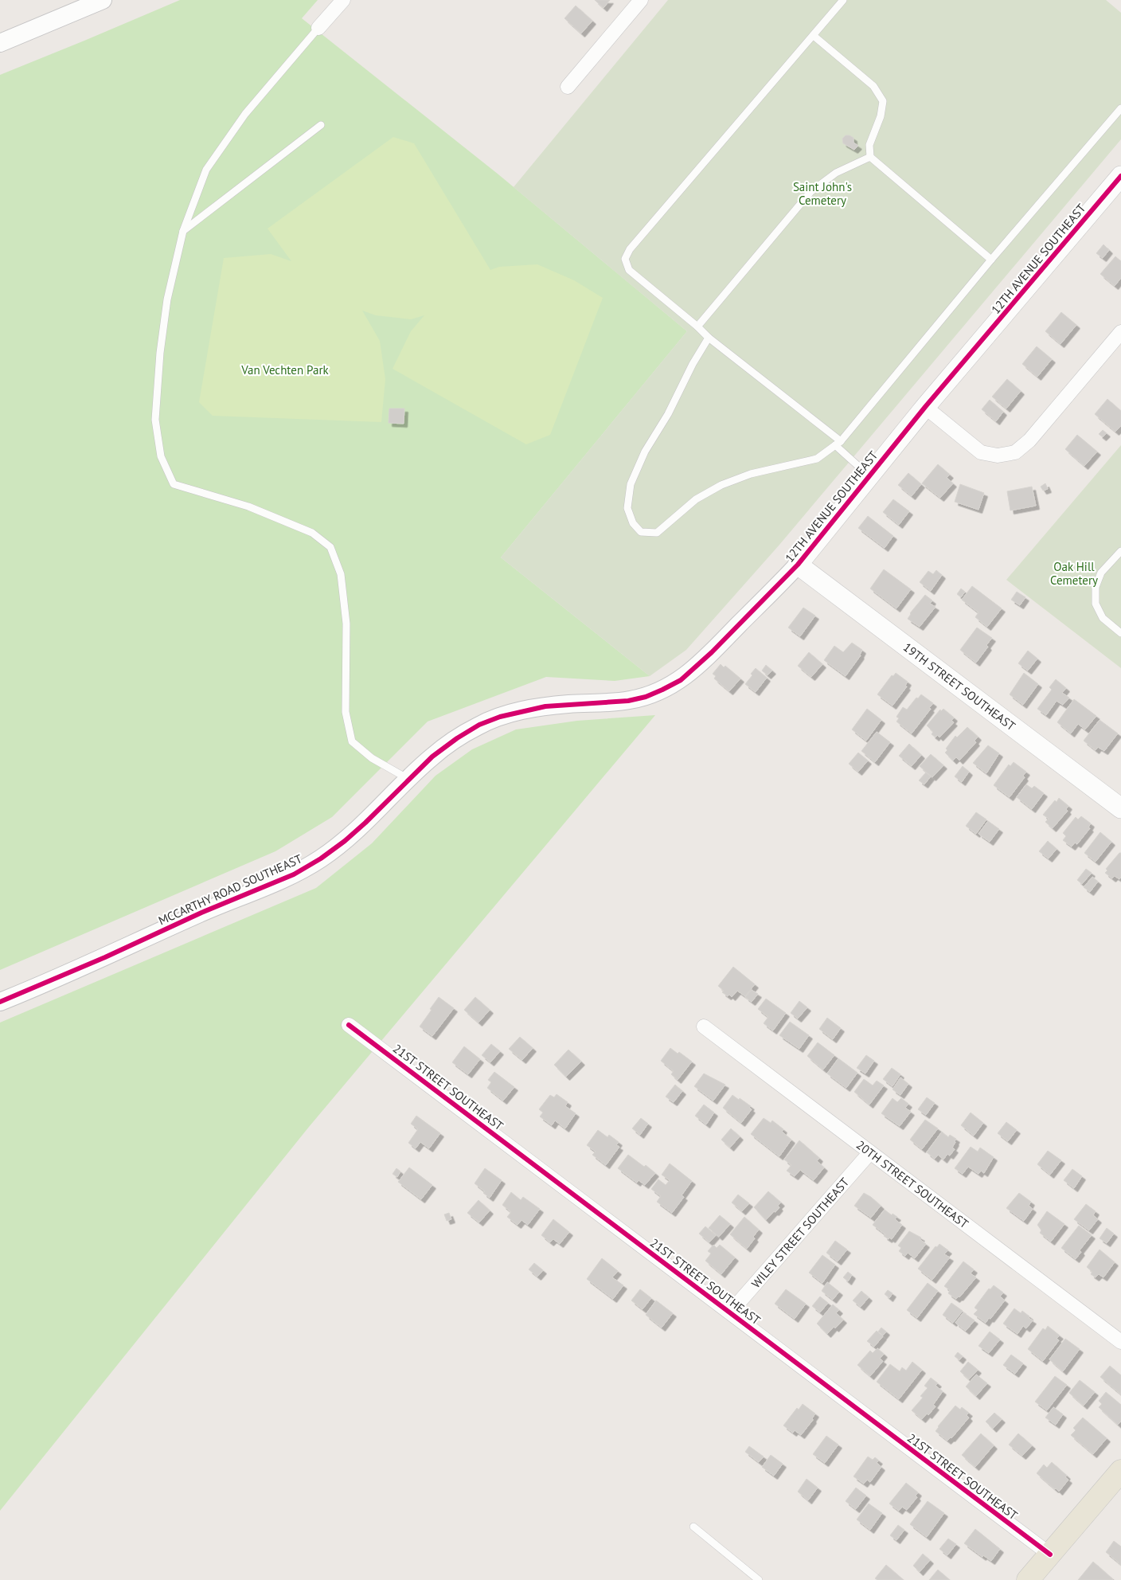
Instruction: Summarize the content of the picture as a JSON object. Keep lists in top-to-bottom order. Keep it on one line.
{"streets":{"main road":["12TH AVENUE SOUTHEAST","19TH STREET SOUTHEAST"],"street":["MCCARTHY ROAD SOUTHEAST","21ST STREET SOUTHEAST","20TH STREET SOUTHEAST","WILEY STREET SOUTHEAST"]},"crossings":[["12TH AVENUE SOUTHEAST","19TH STREET SOUTHEAST"],["12TH AVENUE SOUTHEAST","MCCARTHY ROAD SOUTHEAST"],["21ST STREET SOUTHEAST","WILEY STREET SOUTHEAST"],["20TH STREET SOUTHEAST","WILEY STREET SOUTHEAST"]],"parks":["Saint John's Cemetery","Van Vechten Park","Oak Hill Cemetery"]}
